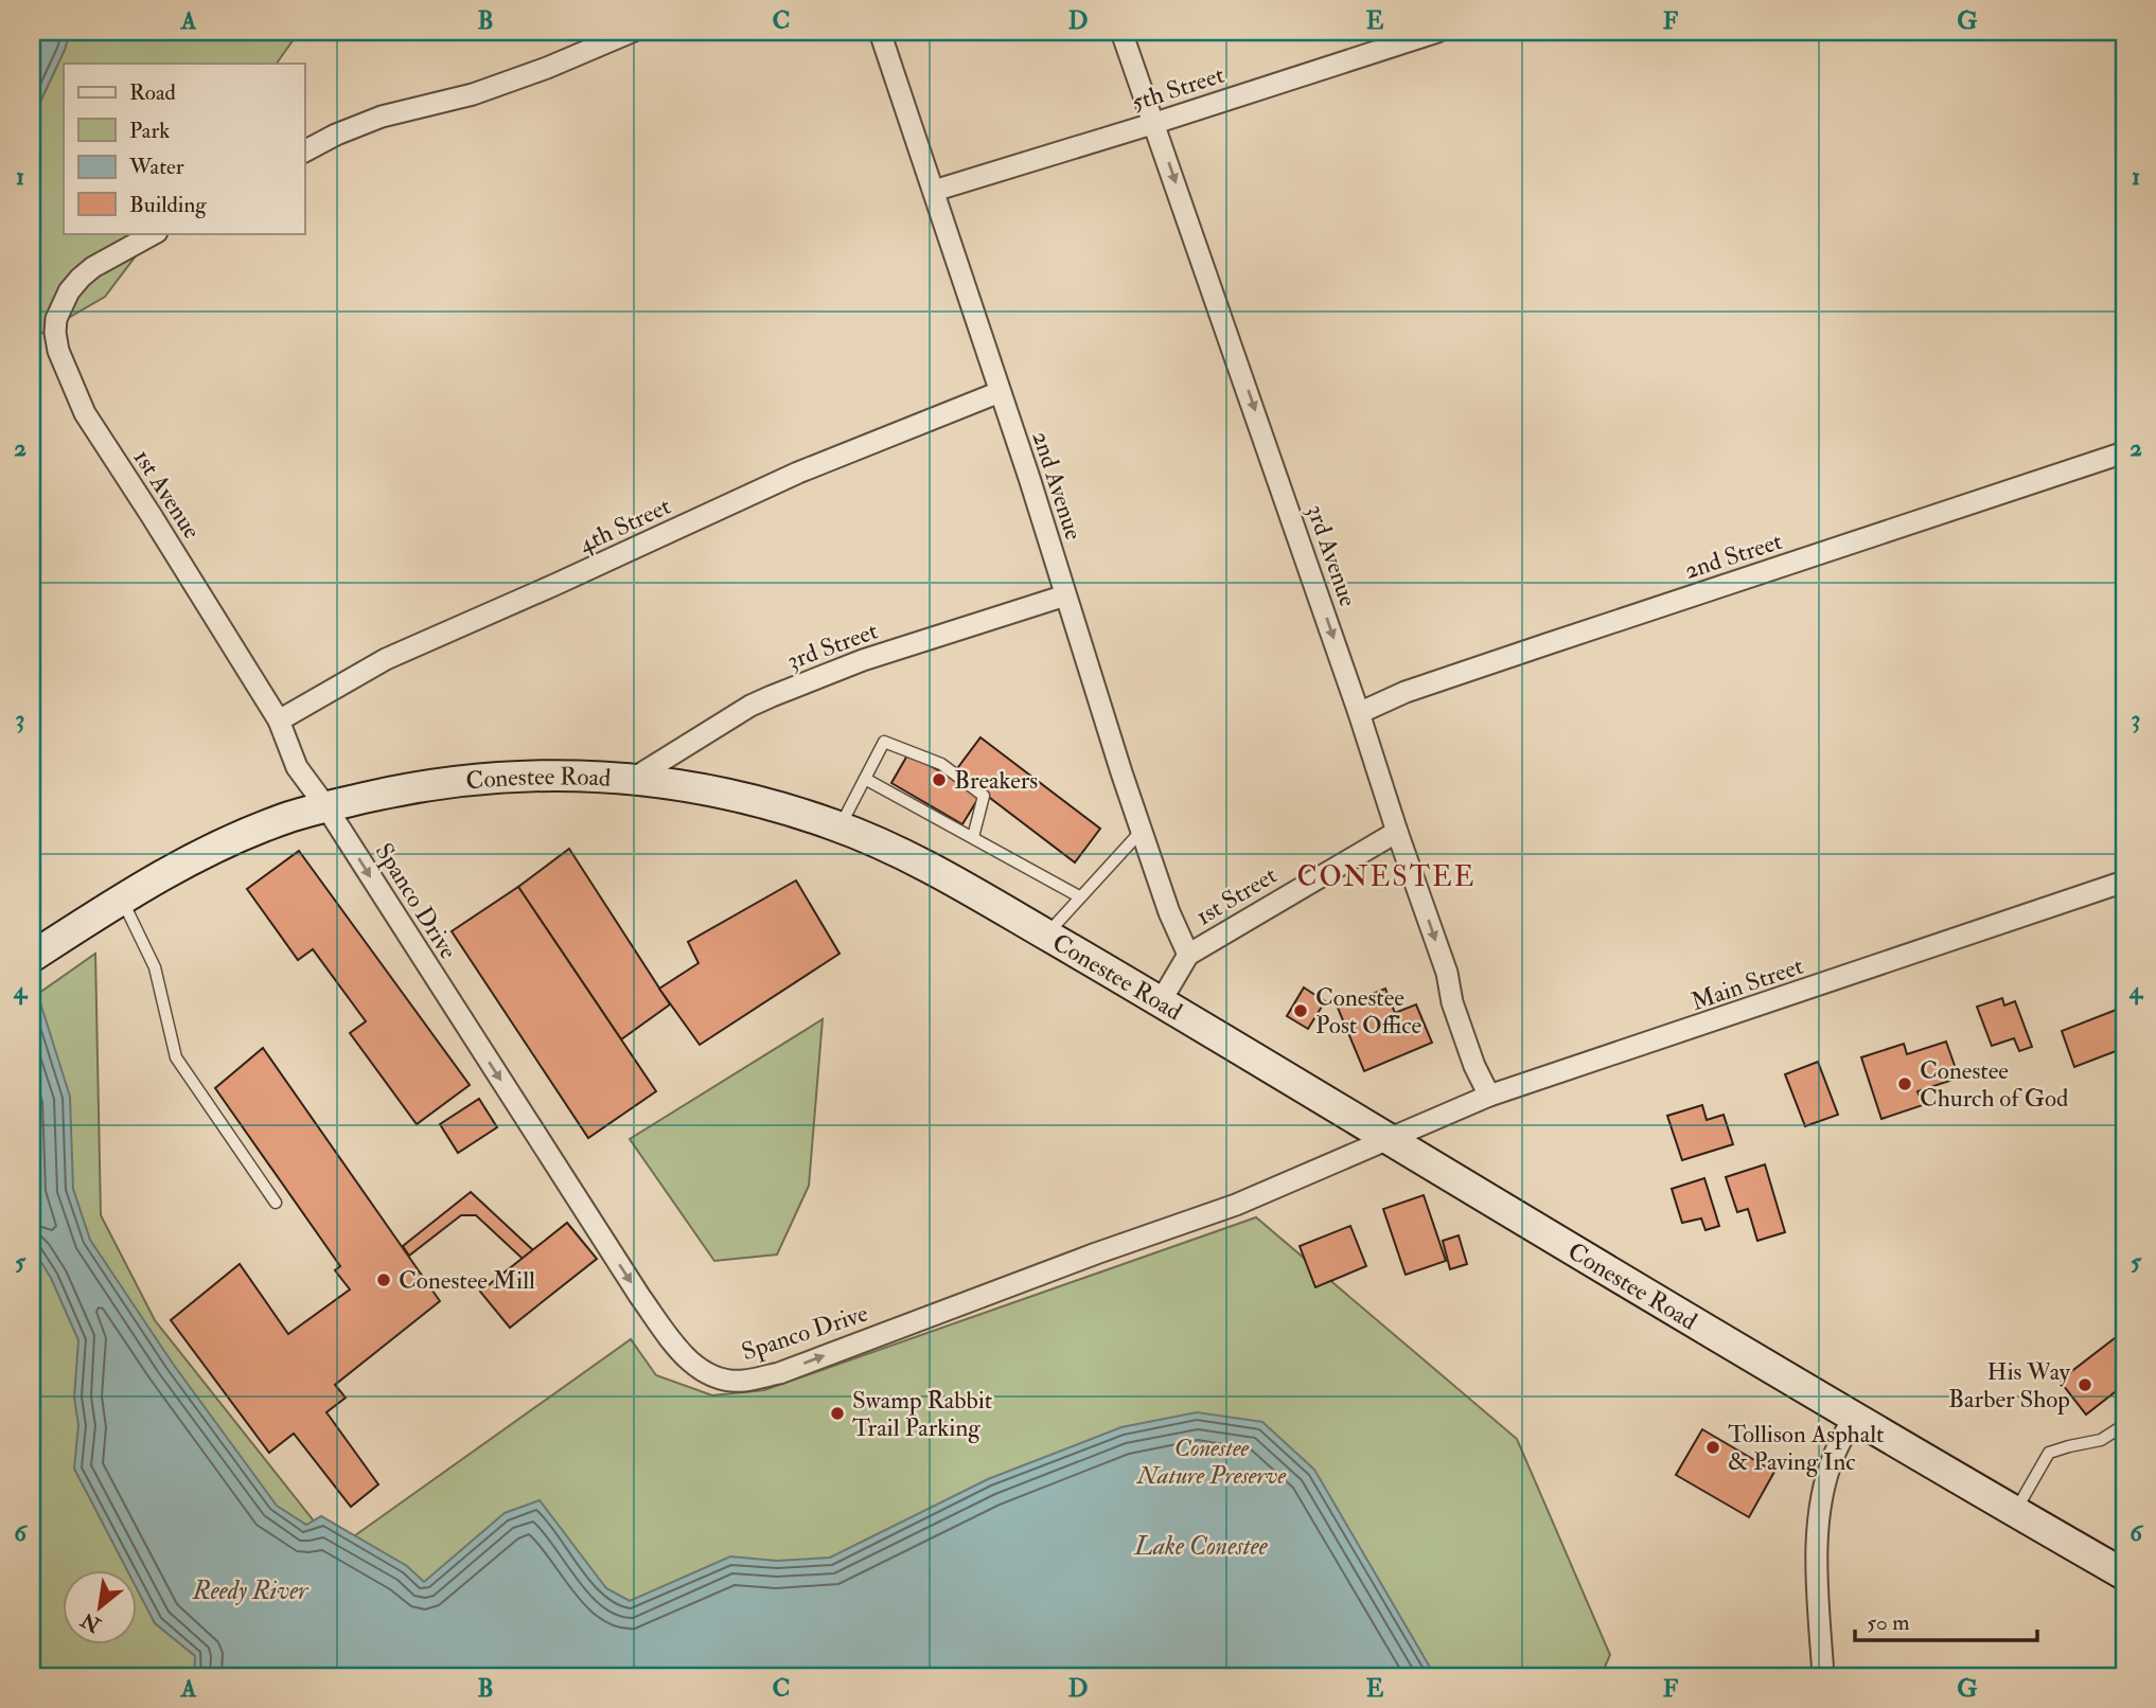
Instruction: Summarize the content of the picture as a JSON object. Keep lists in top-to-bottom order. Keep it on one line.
{"streets":{"main road":["Conestee Road"],"street":["5th Street","2nd Avenue","1st Avenue","4th Street","3rd Avenue","2nd Street","3rd Street","1st Street","Spanco Drive","Main Street"]},"crossings":[["5th Street","2nd Avenue"],["5th Street","3rd Avenue"],["2nd Avenue","4th Street"],["2nd Avenue","3rd Street"],["2nd Avenue","1st Street"],["1st Avenue","4th Street"],["1st Avenue","Conestee Road"],["1st Avenue","Spanco Drive"],["3rd Avenue","2nd Street"],["3rd Avenue","1st Street"],["3rd Avenue","Main Street"],["3rd Street","Conestee Road"],["Conestee Road","1st Street"],["Conestee Road","Spanco Drive"],["Conestee Road","Main Street"],["Spanco Drive","Main Street"]],"one_way":["3rd Avenue"],"districts":["CONESTEE"],"water":["Lake Conestee","Reedy River"],"parks":["Conestee Nature Preserve"],"places":["Breakers","Conestee Post Office","Conestee Church of God","Conestee Mill","His Way Barber Shop","Swamp Rabbit Trail Parking","Tollison Asphalt & Paving Inc"],"legend":["Road","Park","Water","Building"],"scale_bar":"50 m","north":"bottom left","grid":{"columns":["A","B","C","D","E","F","G"],"rows":["1","2","3","4","5","6"]}}
